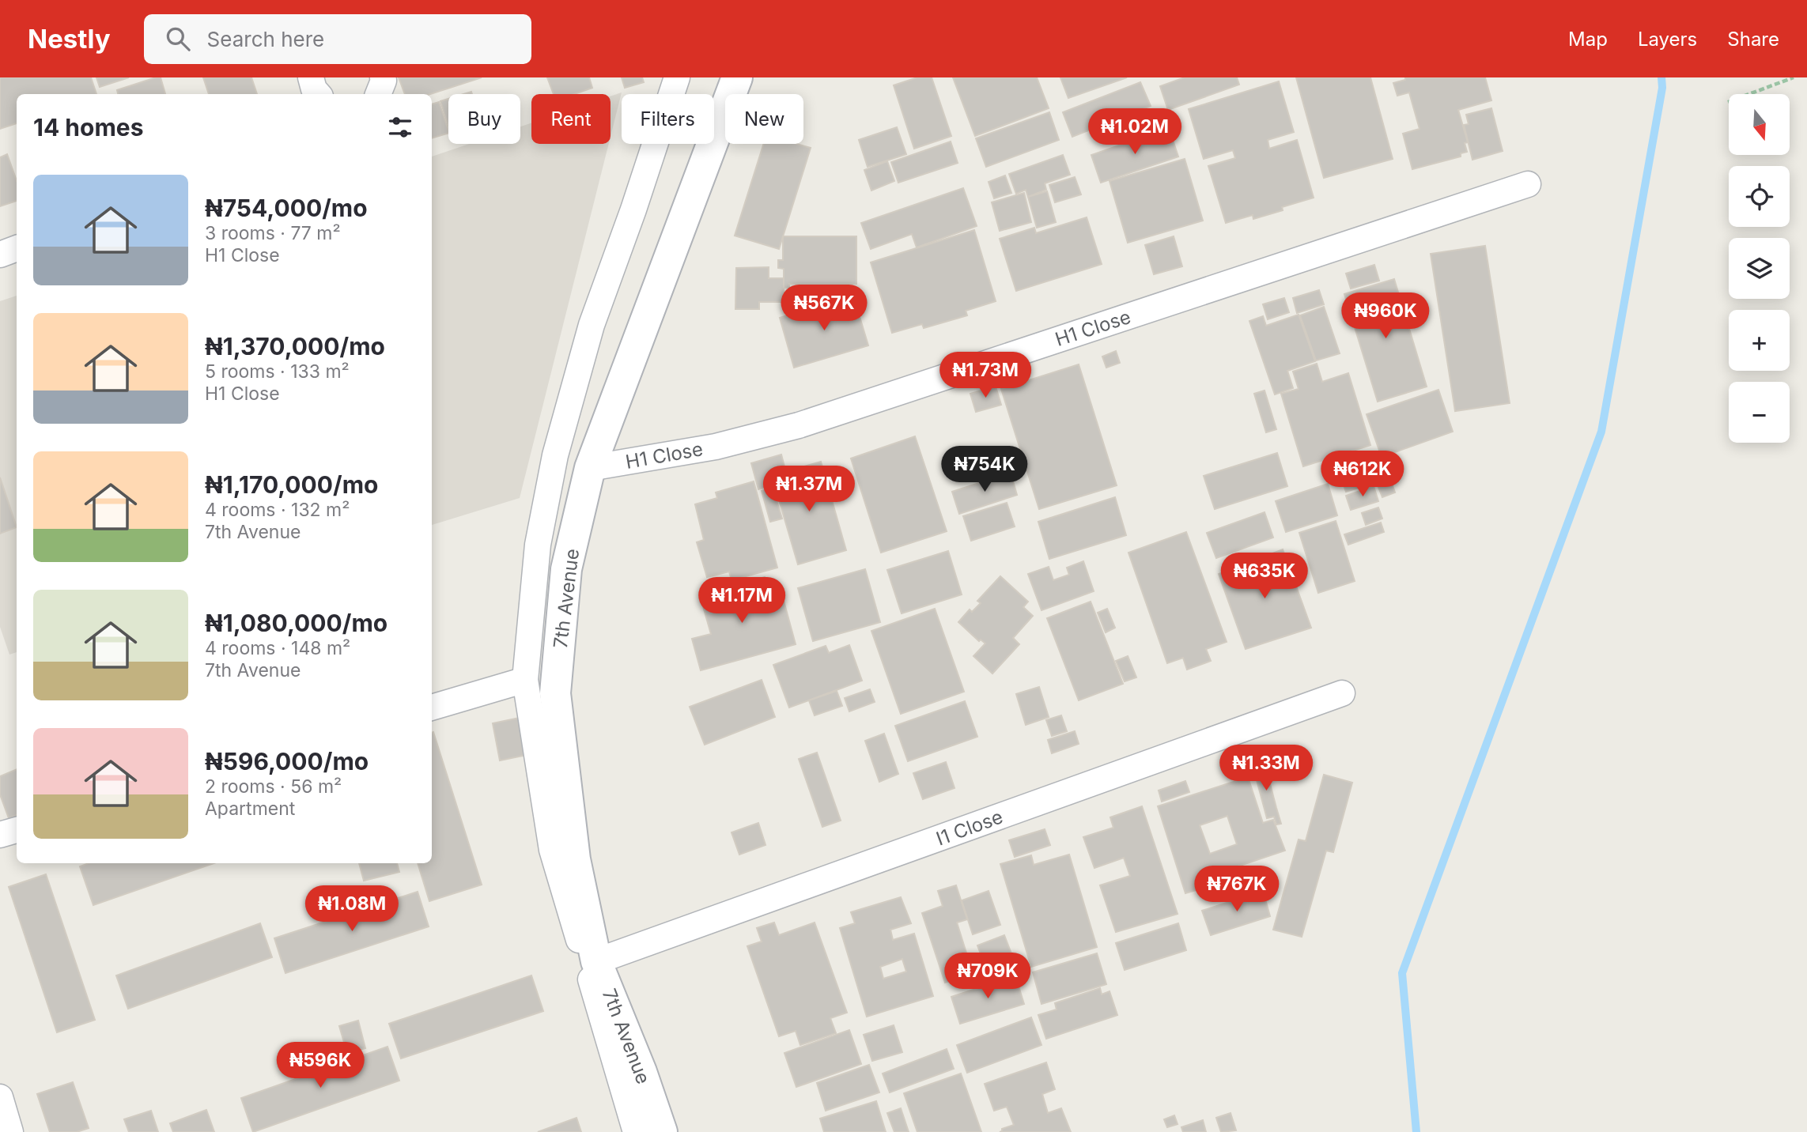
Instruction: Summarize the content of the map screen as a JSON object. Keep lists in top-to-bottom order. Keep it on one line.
{"streets":{"main road":["7th Avenue"],"street":["H1 Close","I1 Close"]},"crossings":[["H1 Close","7th Avenue"],["7th Avenue","I1 Close"]],"north":"bottom","page":{"header":"Nestly","search":"Search here","nav":["Map","Layers","Share"],"map_buttons":["+","−"],"chip":["Buy","Rent","Filters","New"],"heading":"14 homes","price":["₦1.02M","₦567K","₦960K","₦1.73M","₦754K","₦612K","₦1.37M","₦635K","₦1.17M","₦1.33M","₦767K","₦1.08M","₦709K","₦596K"],"list":[{"name":"₦754,000/mo","note":"3 rooms · 77 m² · H1 Close"},{"name":"₦1,370,000/mo","note":"5 rooms · 133 m² · H1 Close"},{"name":"₦1,170,000/mo","note":"4 rooms · 132 m² · 7th Avenue"},{"name":"₦1,080,000/mo","note":"4 rooms · 148 m² · 7th Avenue"},{"name":"₦596,000/mo","note":"2 rooms · 56 m² · Apartment"}]}}
